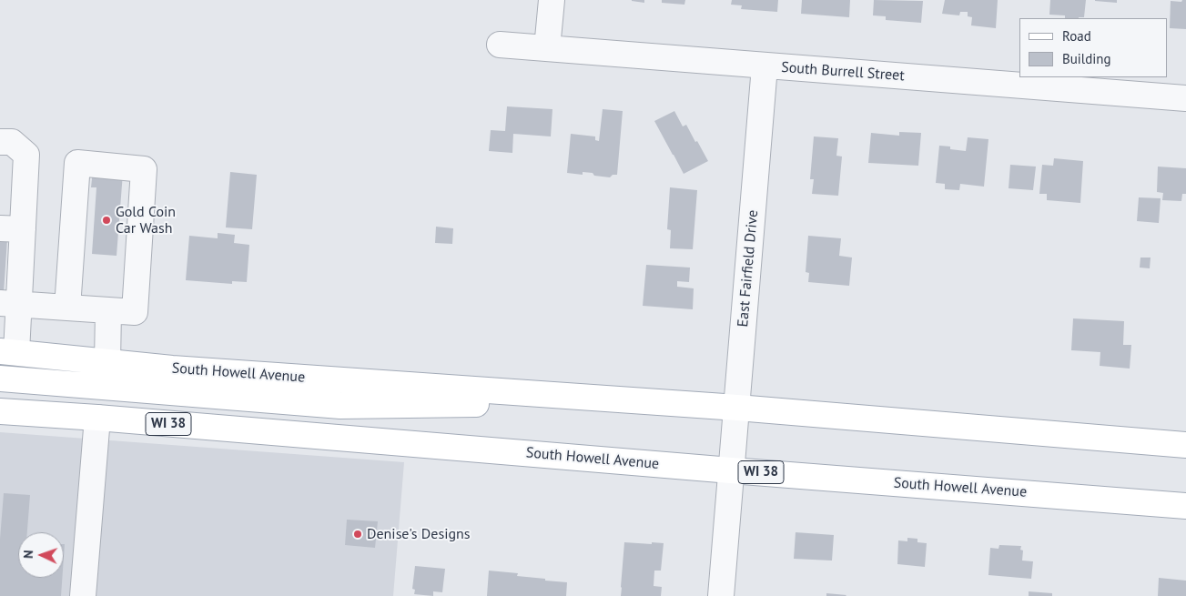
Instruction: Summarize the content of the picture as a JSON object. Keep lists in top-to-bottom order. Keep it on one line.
{"streets":{"main road":["South Howell Avenue","WI 38"],"street":["South Burrell Street","East Fairfield Drive"]},"crossings":[["South Burrell Street","East Fairfield Drive"],["East Fairfield Drive","South Howell Avenue"]],"places":["Gold Coin Car Wash","Denise's Designs"],"legend":["Road","Building"],"north":"left"}
